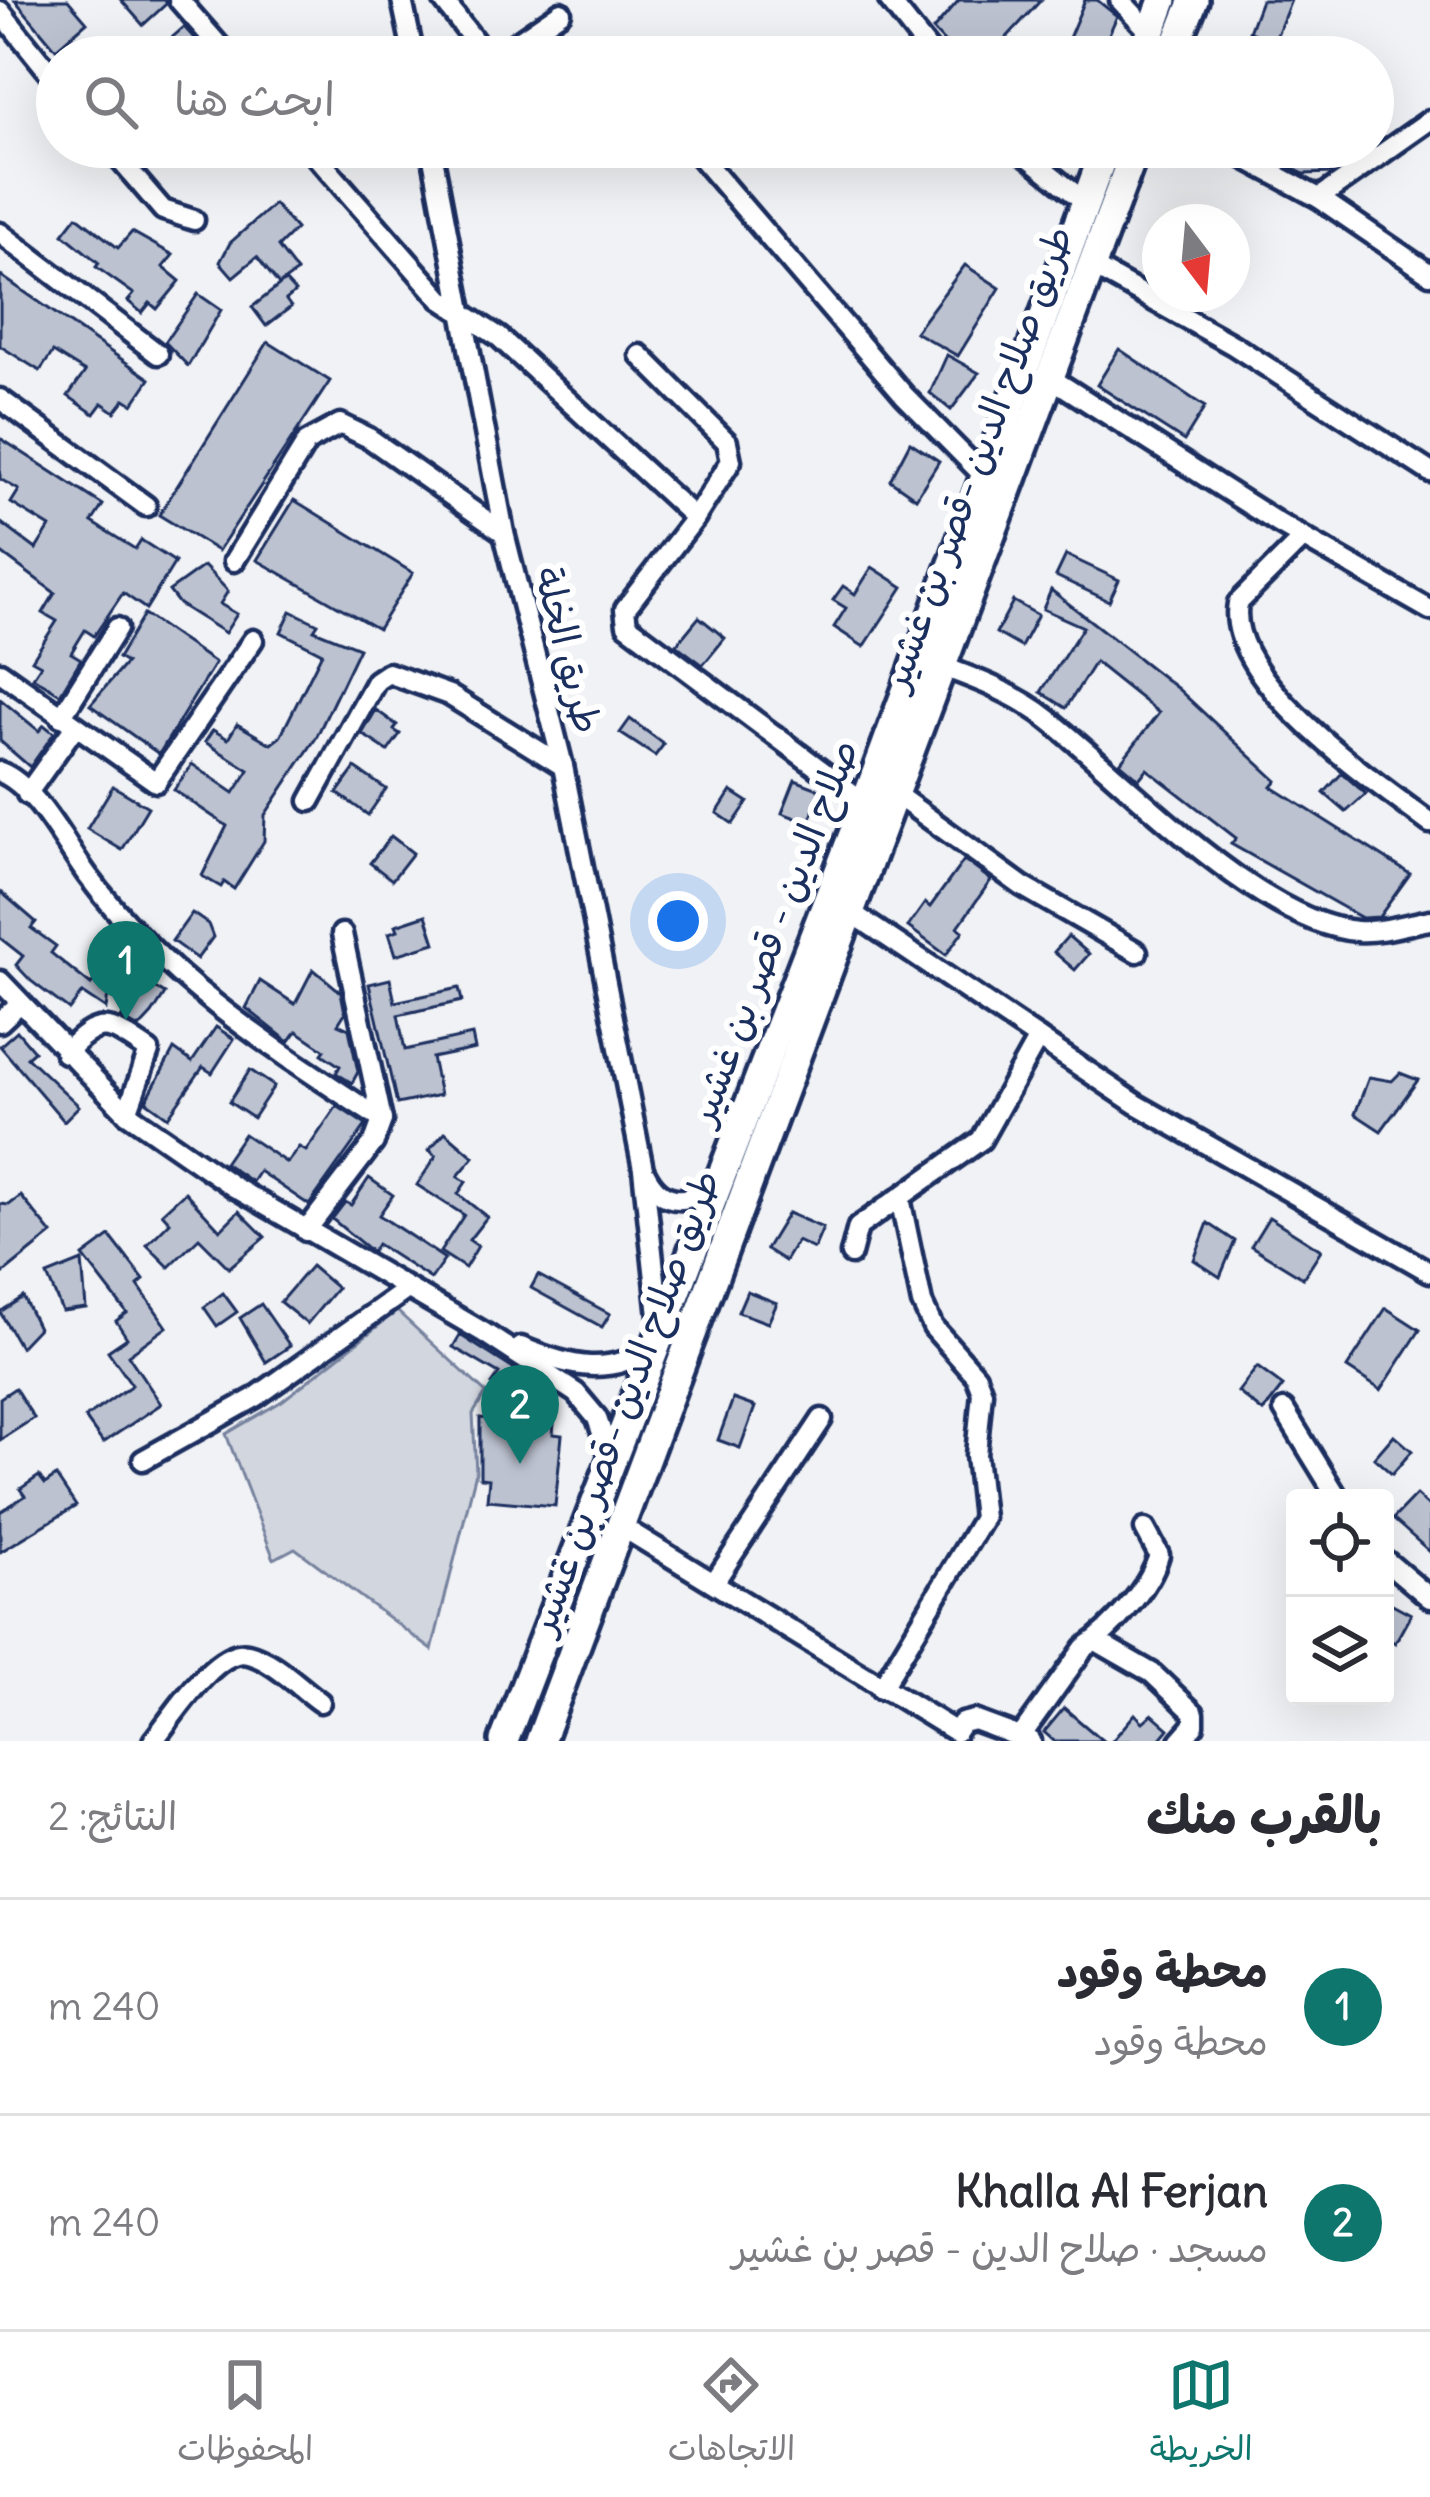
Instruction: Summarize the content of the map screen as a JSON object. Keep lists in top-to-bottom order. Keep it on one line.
{"streets":{"highway":["طريق صلاح الدين -قصر بن غشير","صلاح الدين - قصر بن غشير"],"street":["طريق الخلة"]},"crossings":[["طريق الخلة","صلاح الدين - قصر بن غشير"]],"north":"bottom","page":{"search":"ابحث هنا","pins":["1","2"],"heading":["بالقرب منك","النتائج: 2"],"list":[{"mark":"1","name":"محطة وقود","note":"محطة وقود","value":"240 m"},{"mark":"2","name":"Khalla Al Ferjan","note":"مسجد · صلاح الدين - قصر بن غشير","value":"240 m"}],"nav":["الخريطة","الاتجاهات","المحفوظات"]}}
